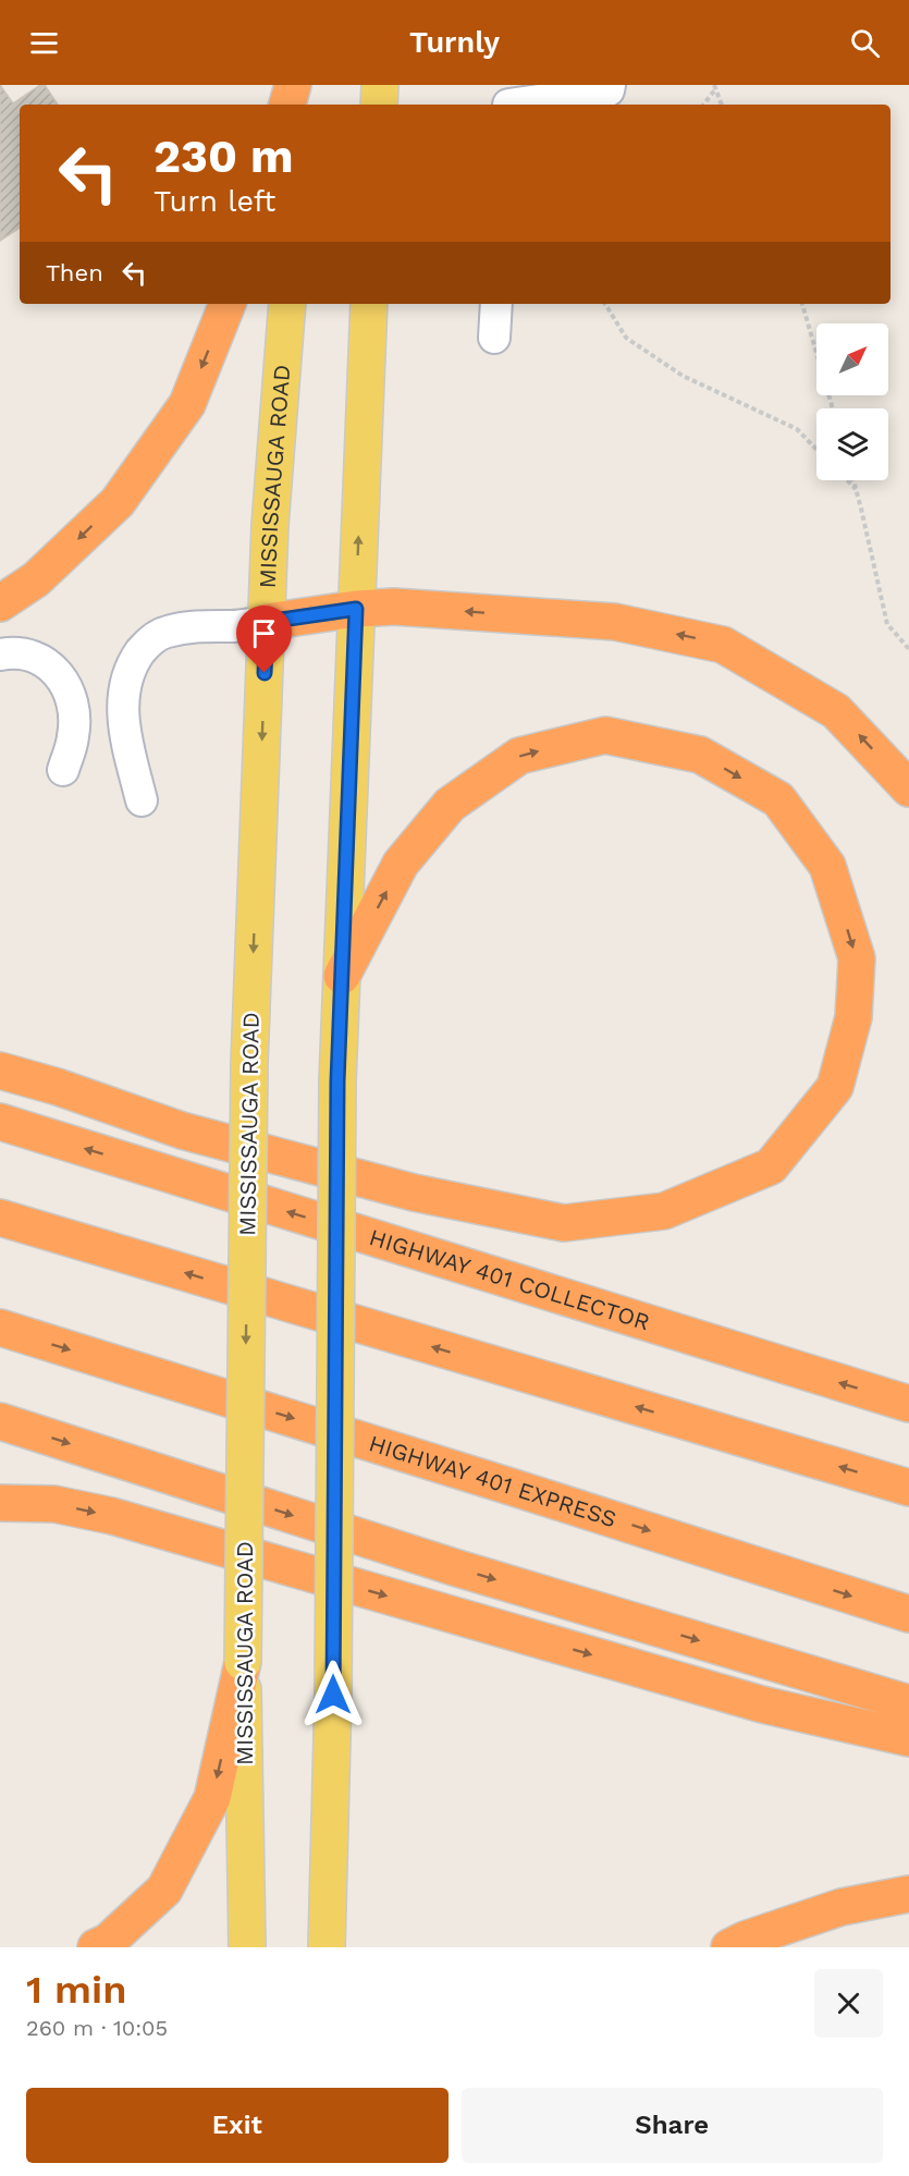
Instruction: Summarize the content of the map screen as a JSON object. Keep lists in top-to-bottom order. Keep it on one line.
{"streets":{"highway":["HIGHWAY 401 COLLECTOR","HIGHWAY 401 EXPRESS"],"main road":["MISSISSAUGA ROAD"]},"north":"top right","page":{"header":"Turnly","turn":["230 m","Turn left"],"then":"Then","heading":["1 min","260 m · 10:05"],"buttons":["Exit","Share"]}}
